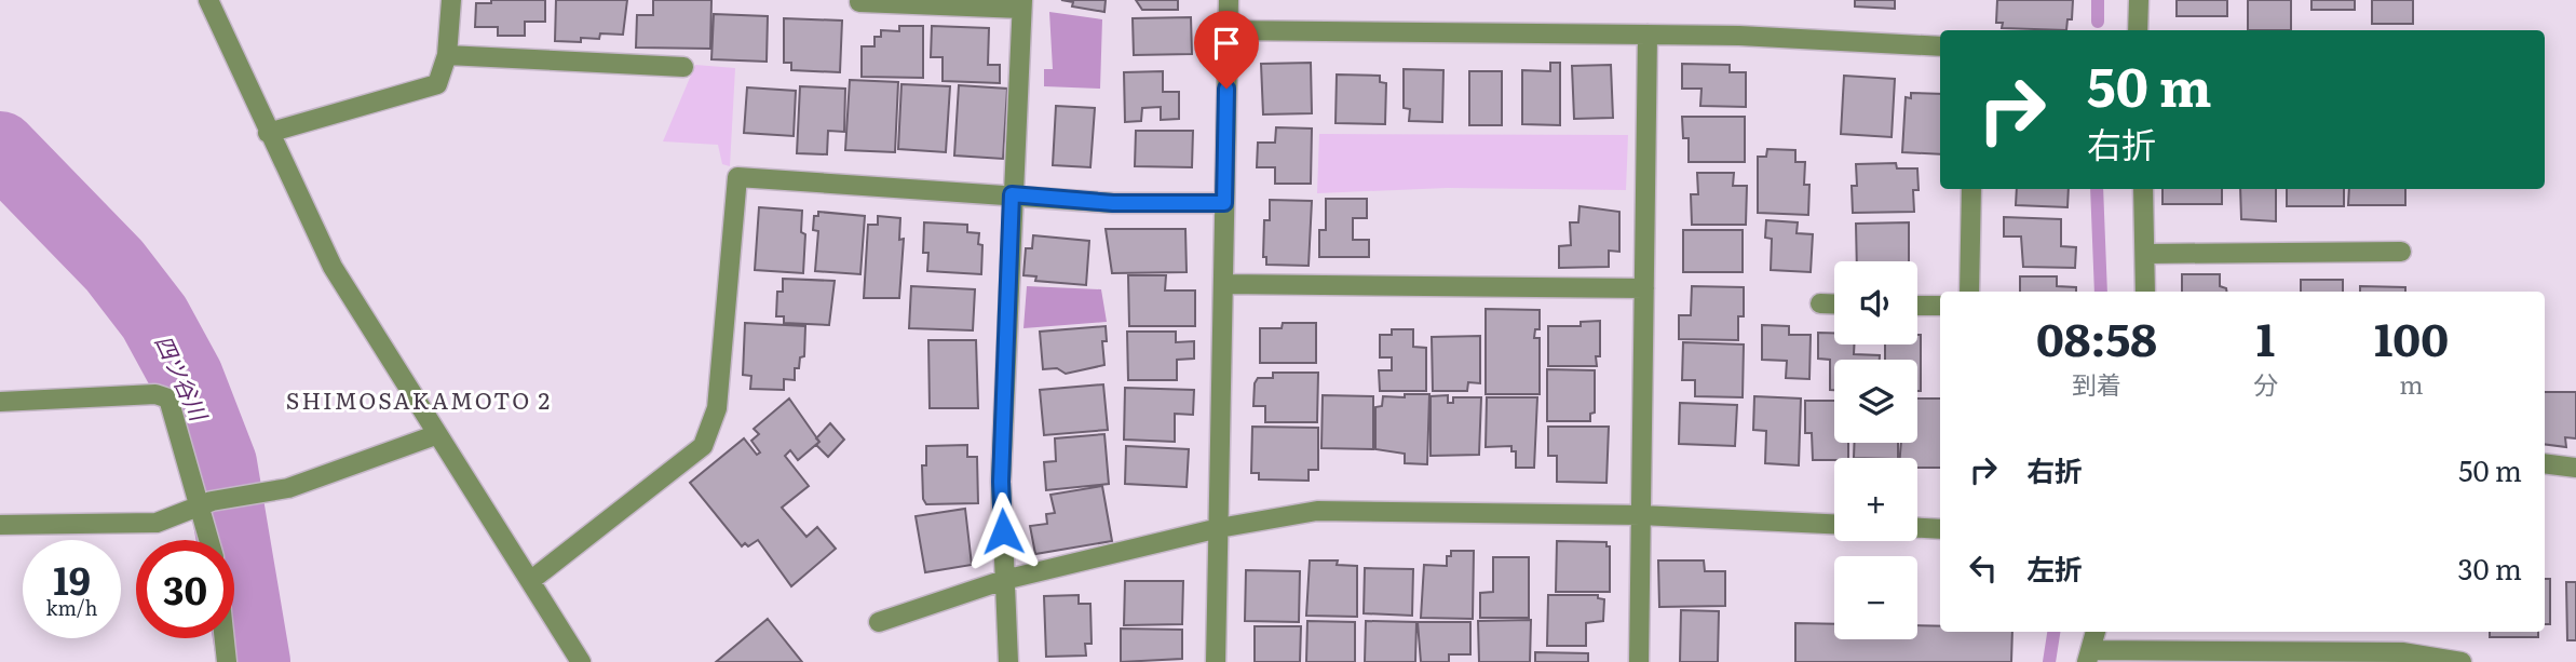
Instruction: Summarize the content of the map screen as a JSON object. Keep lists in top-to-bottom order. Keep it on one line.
{"districts":["SHIMOSAKAMOTO 2"],"water":["四ツ谷川"],"page":{"turn":["50 m","右折"],"map_buttons":["+","−"],"eta":["08:58","到着","1","分","100","m"],"list":[{"name":"右折","value":"50 m"},{"name":"左折","value":"30 m"}],"speed":"19 km/h","limit":"30"}}
